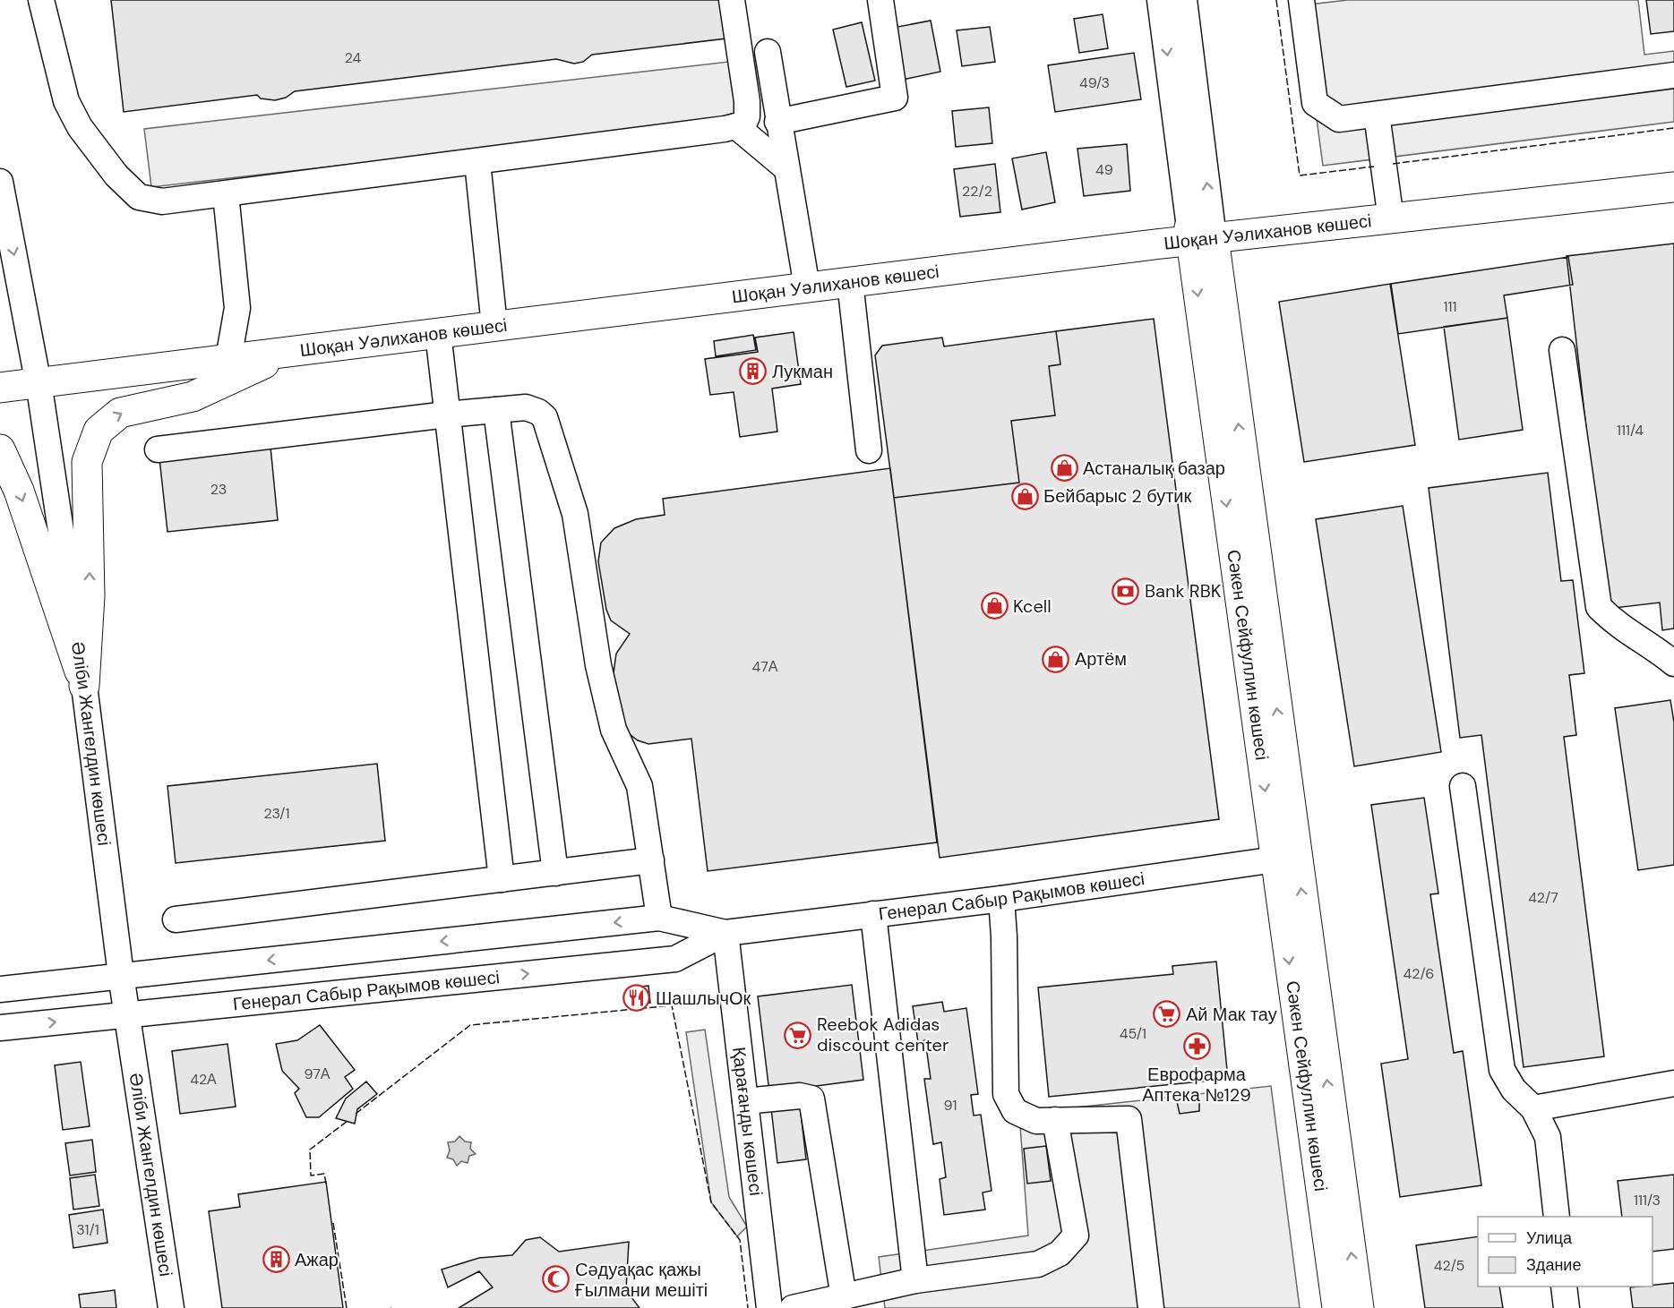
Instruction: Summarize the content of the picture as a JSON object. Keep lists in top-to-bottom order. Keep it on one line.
{"streets":{"main road":["Шоқан Уәлиханов көшесі","Сәкен Сейфуллин көшесі"],"street":["Әліби Жангелдин көшесі","Генерал Сабыр Рақымов көшесі","Қарағанды көшесі"]},"crossings":[["Шоқан Уәлиханов көшесі","Сәкен Сейфуллин көшесі"],["Шоқан Уәлиханов көшесі","Әліби Жангелдин көшесі"],["Сәкен Сейфуллин көшесі","Генерал Сабыр Рақымов көшесі"],["Әліби Жангелдин көшесі","Генерал Сабыр Рақымов көшесі"],["Генерал Сабыр Рақымов көшесі","Қарағанды көшесі"]],"places":{"building":["Лукман","Ажар"],"shop":["Астаналық базар","Бейбарыс 2 бутик","Kcell","Артём"],"bank":["Bank RBK"],"restaurant":["ШашлычОк"],"supermarket":["Ай Мак тау","Reebok Adidas discount center"],"pharmacy":["Еврофарма Аптека №129"],"mosque":["Сәдуақас қажы Ғылмани мешіті"]},"house_numbers":["24","49/3","49","22/2","111","111/4","23","47А","23/1","42/7","42/6","45/1","97А","42А","91","111/3","31/1","42/5"],"legend":["Улица","Здание"]}
